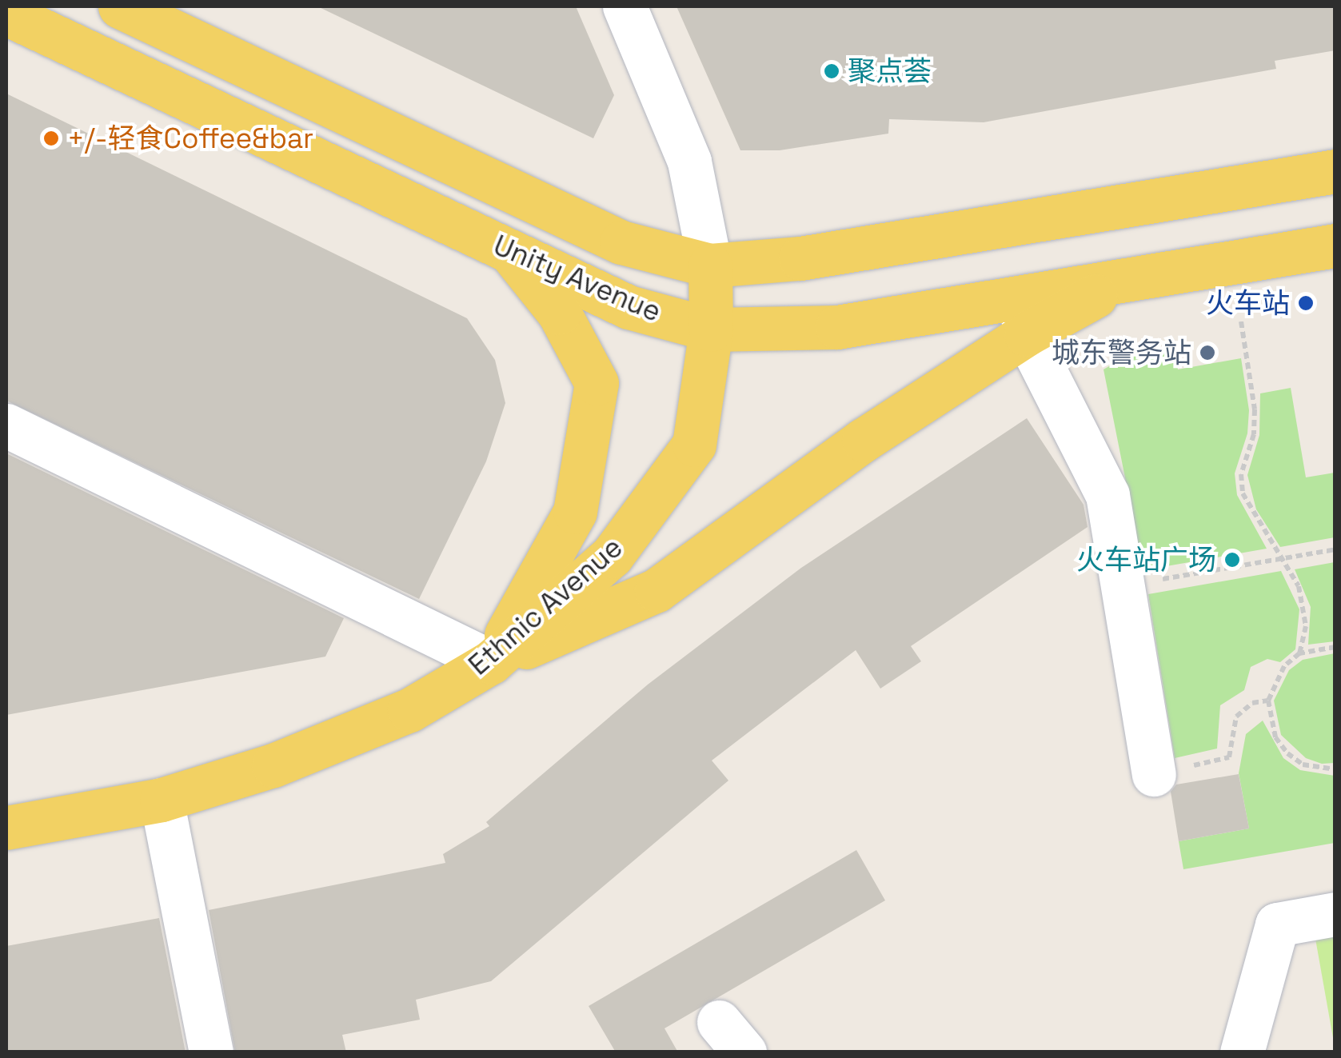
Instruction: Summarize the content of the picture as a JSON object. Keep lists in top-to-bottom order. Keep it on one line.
{"streets":{"main road":["Unity Avenue","Ethnic Avenue"]},"crossings":[["Unity Avenue","Ethnic Avenue"]],"places":["聚点荟","+/-轻食Coffee&bar","火车站","城东警务站","火车站广场"]}
